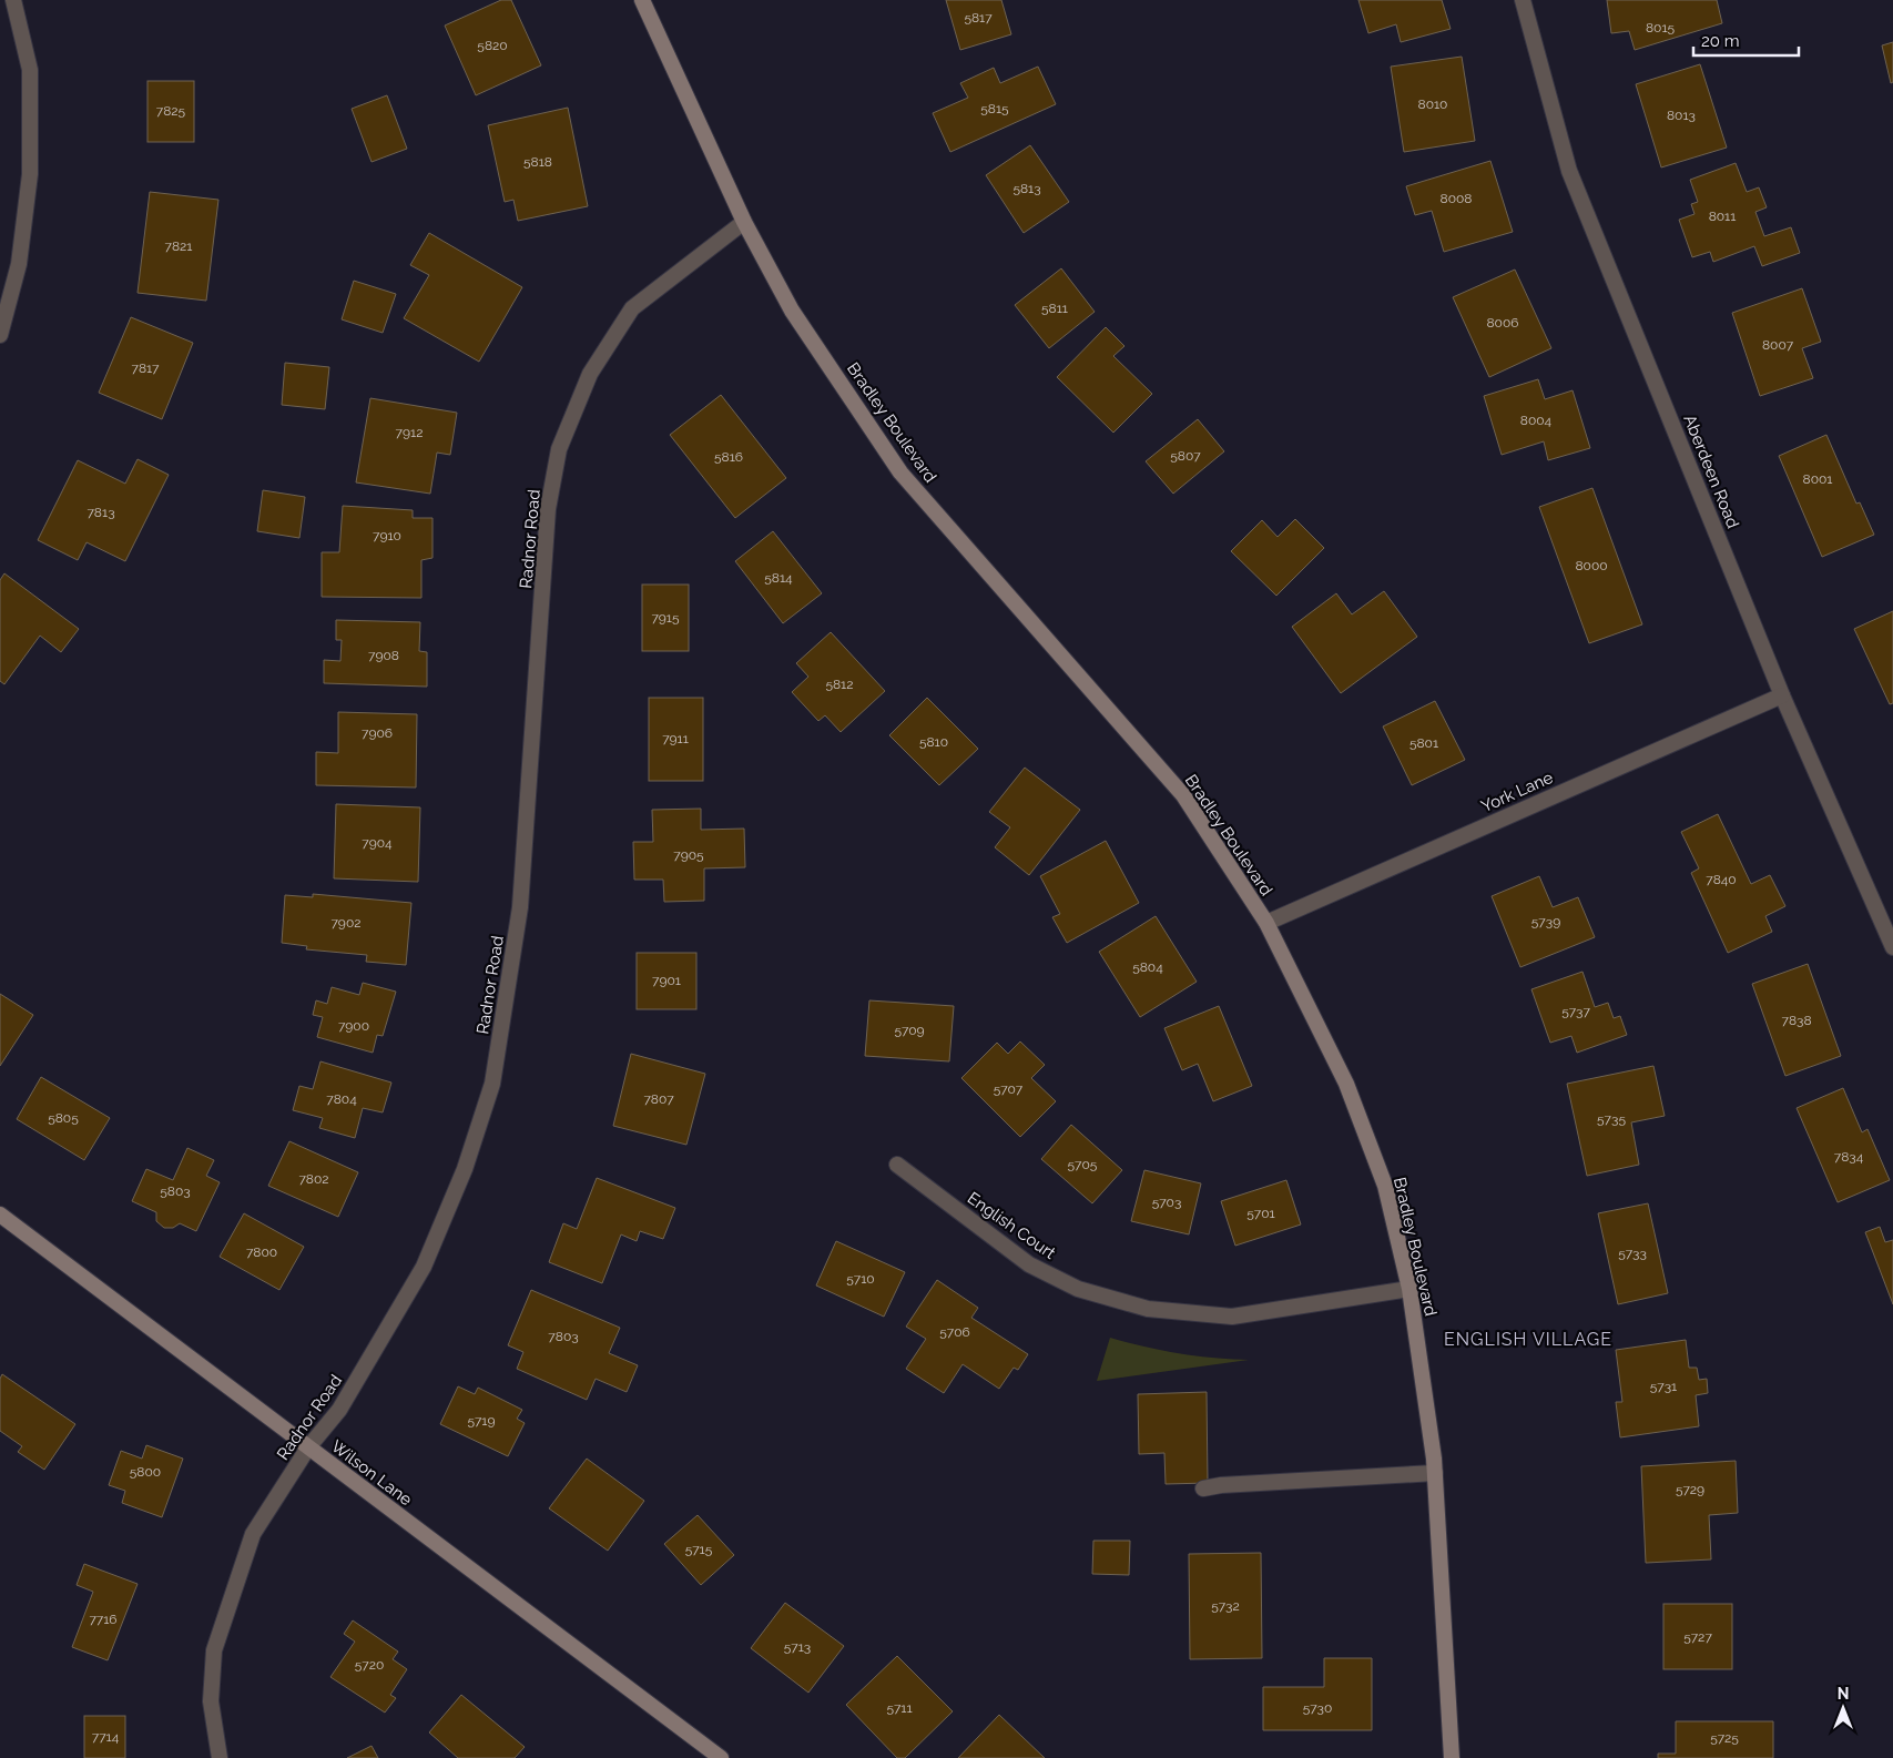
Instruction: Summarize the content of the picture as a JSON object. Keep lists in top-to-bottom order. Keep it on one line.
{"streets":{"main road":["Bradley Boulevard","Wilson Lane"],"street":["Aberdeen Road","Radnor Road","York Lane","English Court"]},"crossings":[["Bradley Boulevard","Radnor Road"],["Bradley Boulevard","York Lane"],["Bradley Boulevard","English Court"],["Aberdeen Road","York Lane"],["Radnor Road","Wilson Lane"]],"districts":["ENGLISH VILLAGE"],"house_numbers":["5817","8015","5820","8010","5815","7825","8013","5818","5813","8008","8011","7821","5811","8006","8007","7817","8004","7912","5807","5816","8001","7813","7910","8000","5814","7915","7908","5812","7906","7911","5810","5801","7904","7905","7840","5739","7902","5804","7901","5737","7838","7900","5709","5707","7804","7807","5805","5735","7834","5705","7802","5803","5703","5701","7800","5733","5710","5706","7803","5731","5719","5800","5729","5715","5732","7716","5727","5713","5720","5711","5730","7714","5725"],"scale_bar":"20 m","north":"top"}
